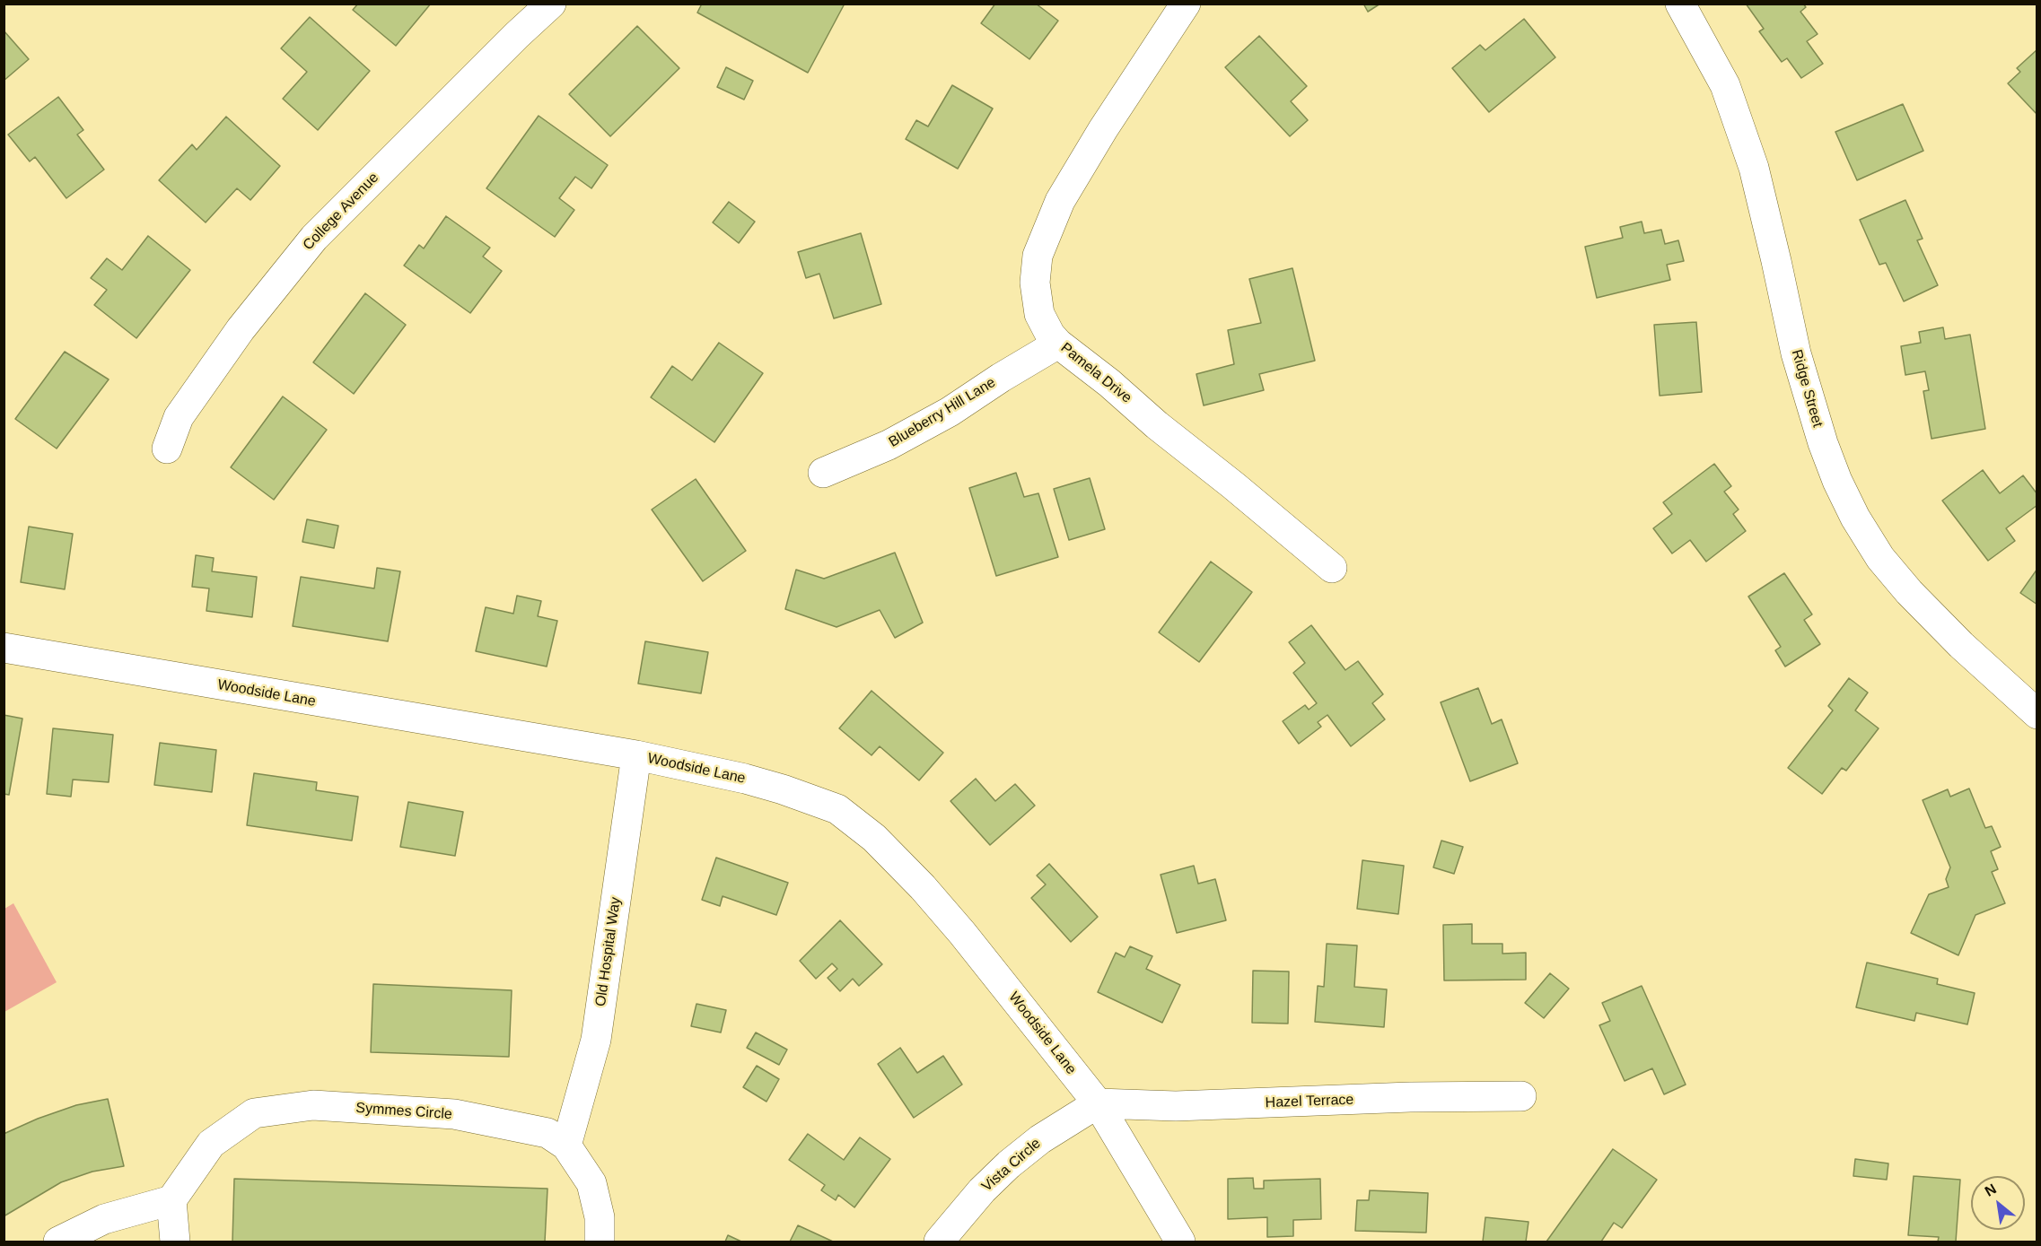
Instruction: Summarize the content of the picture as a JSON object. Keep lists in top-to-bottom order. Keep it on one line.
{"streets":{"street":["College Avenue","Pamela Drive","Ridge Street","Blueberry Hill Lane","Woodside Lane","Old Hospital Way","Hazel Terrace","Symmes Circle","Vista Circle"]},"crossings":[["Pamela Drive","Blueberry Hill Lane"],["Woodside Lane","Old Hospital Way"],["Woodside Lane","Hazel Terrace"],["Woodside Lane","Vista Circle"],["Old Hospital Way","Symmes Circle"],["Hazel Terrace","Vista Circle"]],"north":"top left"}
